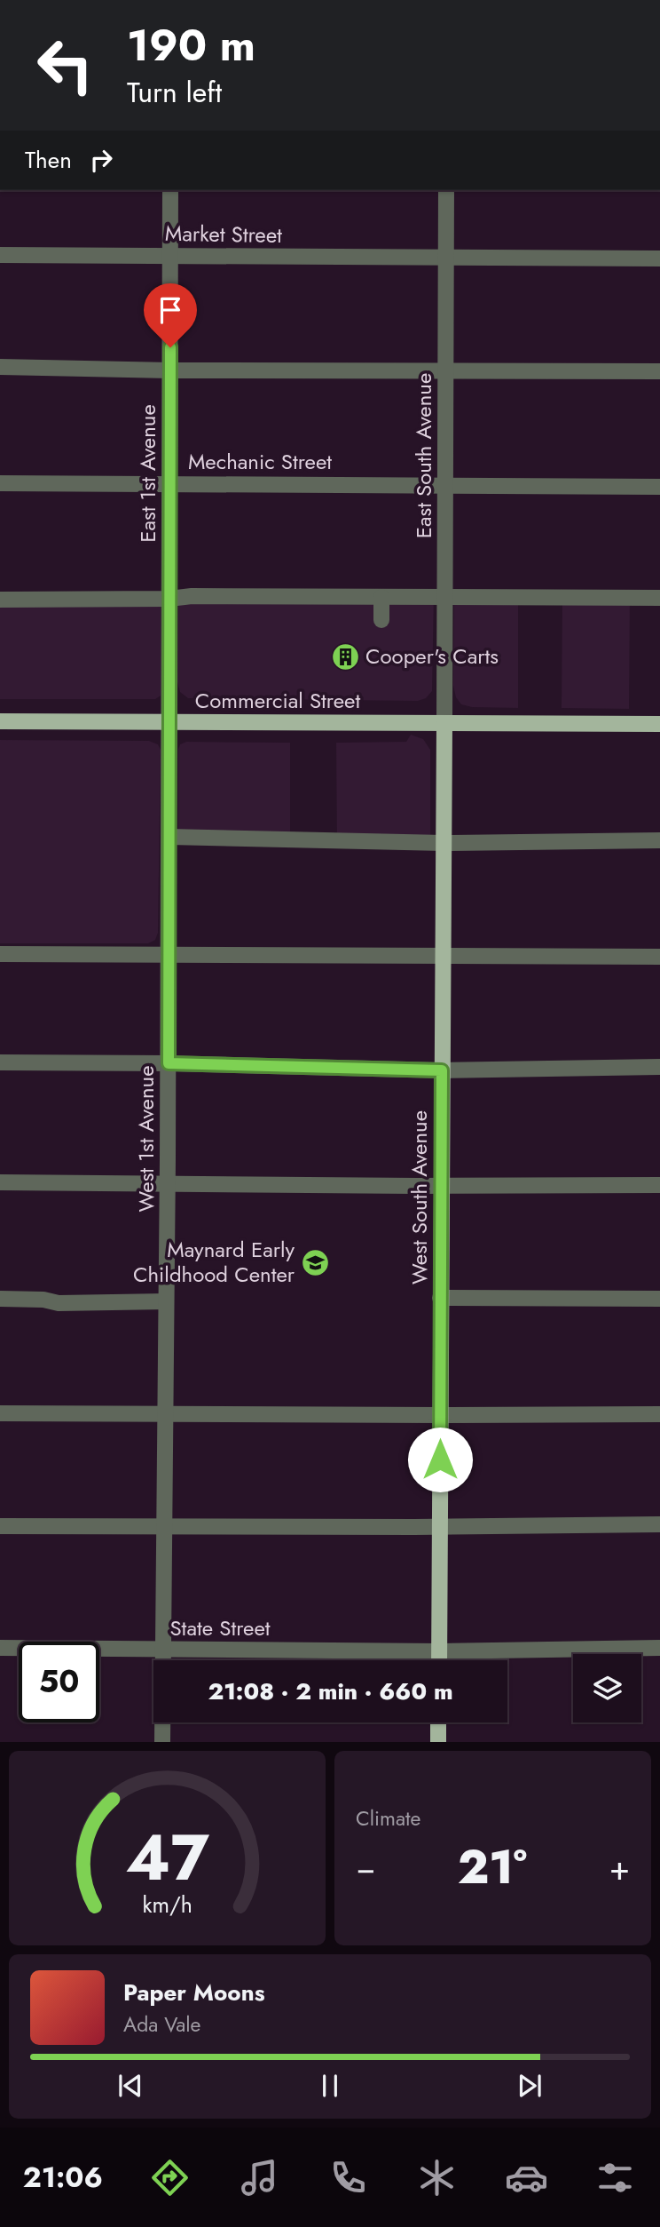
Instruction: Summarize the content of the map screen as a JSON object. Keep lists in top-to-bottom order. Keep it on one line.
{"streets":{"main road":["Commercial Street","West South Avenue"],"street":["Market Street","East South Avenue","Mechanic Street","East 1st Avenue","West 1st Avenue","State Street"]},"crossings":[["Market Street","East South Avenue"],["Market Street","East 1st Avenue"],["East South Avenue","Mechanic Street"],["East South Avenue","Commercial Street"],["East South Avenue","West South Avenue"],["Mechanic Street","East 1st Avenue"],["East 1st Avenue","Commercial Street"],["East 1st Avenue","West 1st Avenue"],["Commercial Street","West 1st Avenue"],["Commercial Street","West South Avenue"],["West 1st Avenue","State Street"],["West South Avenue","State Street"]],"places":{"building":["Cooper's Carts"],"school or university":["Maynard Early Childhood Center"]},"page":{"turn":["190 m","Turn left"],"then":"Then","limit":"50","trip":"21:08 · 2 min · 660 m","tile":"Climate","heat":["−","21°","+"],"song":["Paper Moons","Ada Vale"],"tabs":"21:06","gauge":["47","km/h"]}}
